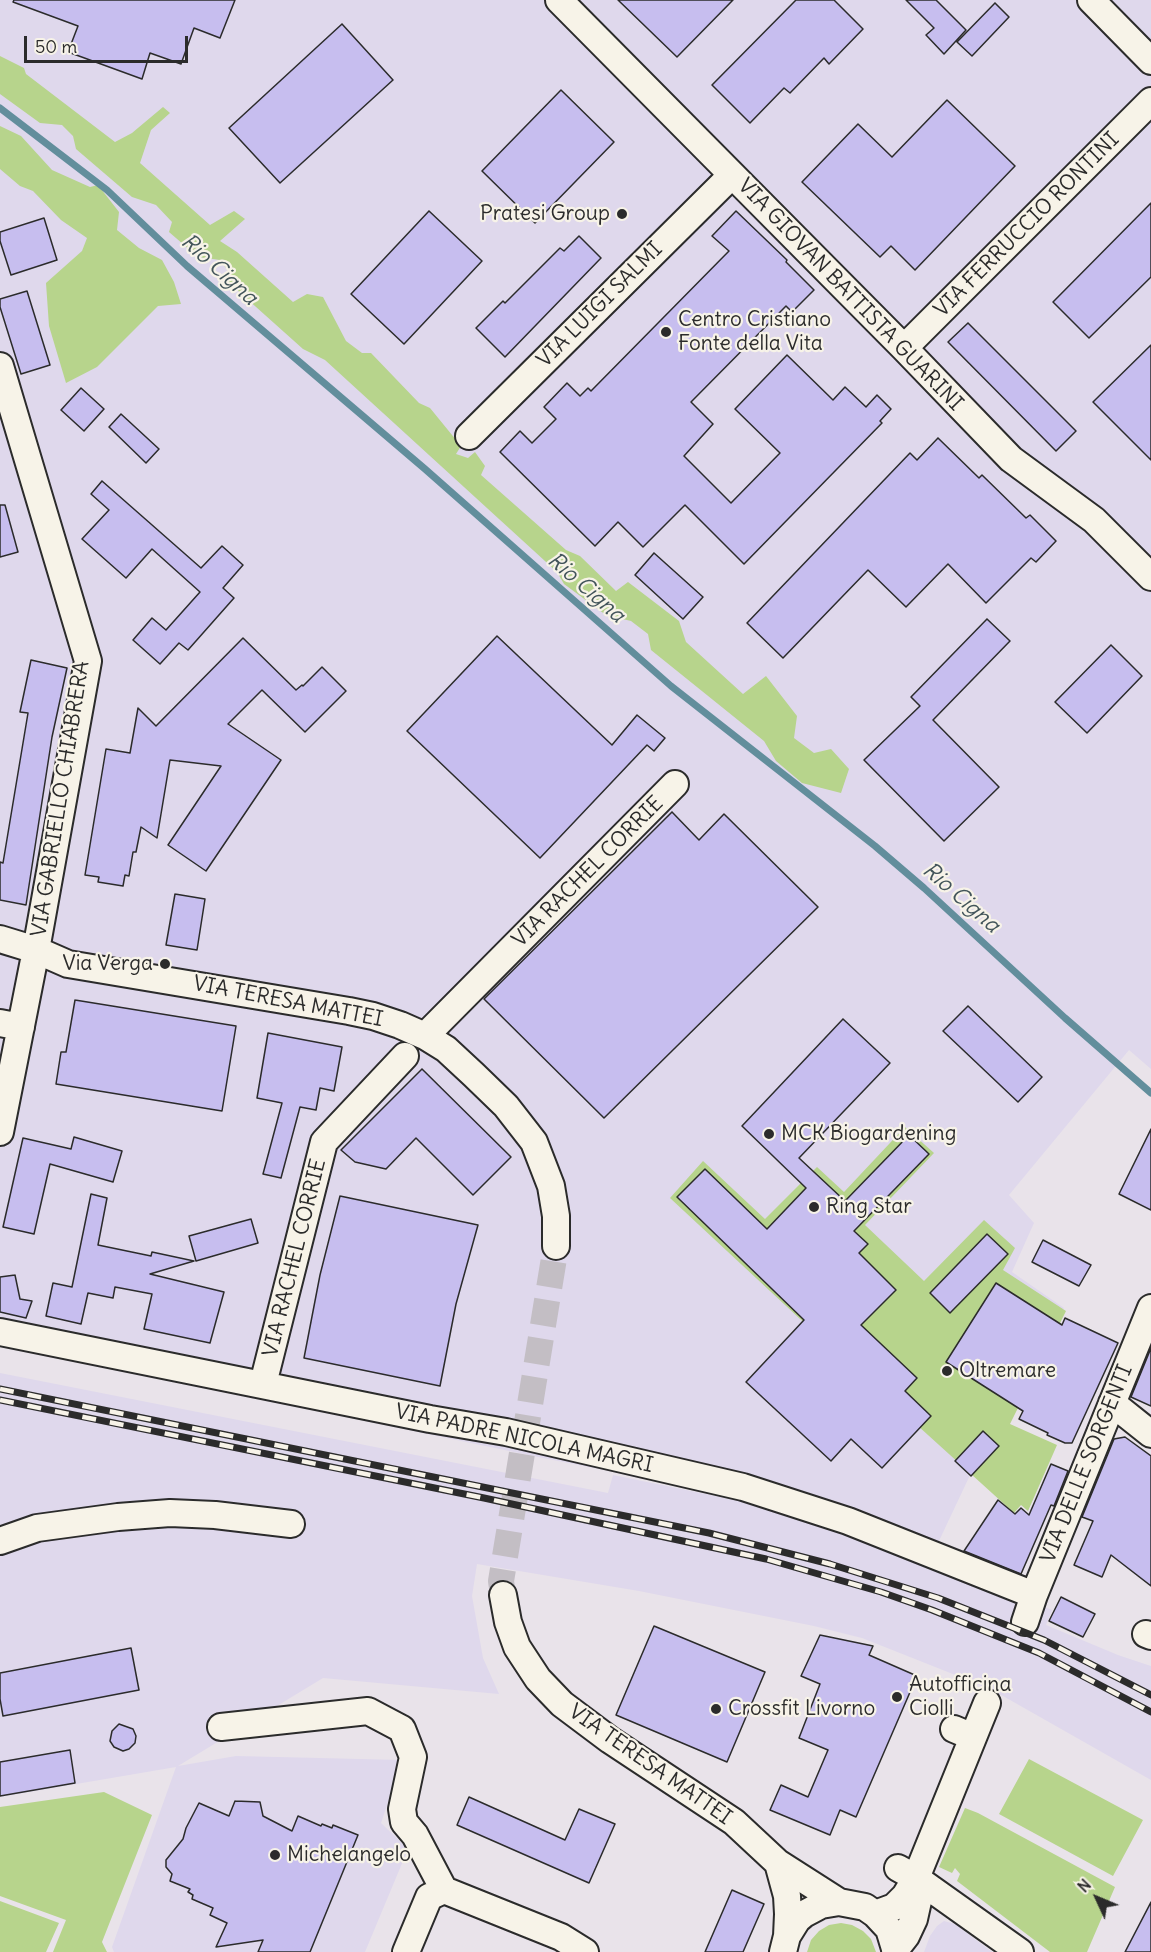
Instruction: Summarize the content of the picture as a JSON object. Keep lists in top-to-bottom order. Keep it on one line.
{"streets":{"street":["VIA FERRUCCIO RONTINI","VIA GIOVAN BATTISTA GUARINI","VIA LUIGI SALMI","VIA GABRIELLO CHIABRERA","VIA RACHEL CORRIE","VIA TERESA MATTEI","VIA PADRE NICOLA MAGRI","VIA DELLE SORGENTI"]},"crossings":[["VIA FERRUCCIO RONTINI","VIA GIOVAN BATTISTA GUARINI"],["VIA GIOVAN BATTISTA GUARINI","VIA LUIGI SALMI"],["VIA GABRIELLO CHIABRERA","VIA TERESA MATTEI"],["VIA RACHEL CORRIE","VIA TERESA MATTEI"],["VIA RACHEL CORRIE","VIA PADRE NICOLA MAGRI"],["VIA PADRE NICOLA MAGRI","VIA DELLE SORGENTI"]],"water":["Rio Cigna"],"places":["Pratesi Group","Centro Cristiano Fonte della Vita","Via Verga","MCK Biogardening","Ring Star","Oltremare","Autofficina Ciolli","Crossfit Livorno","Michelangelo"],"scale_bar":"50 m","north":"top left"}
